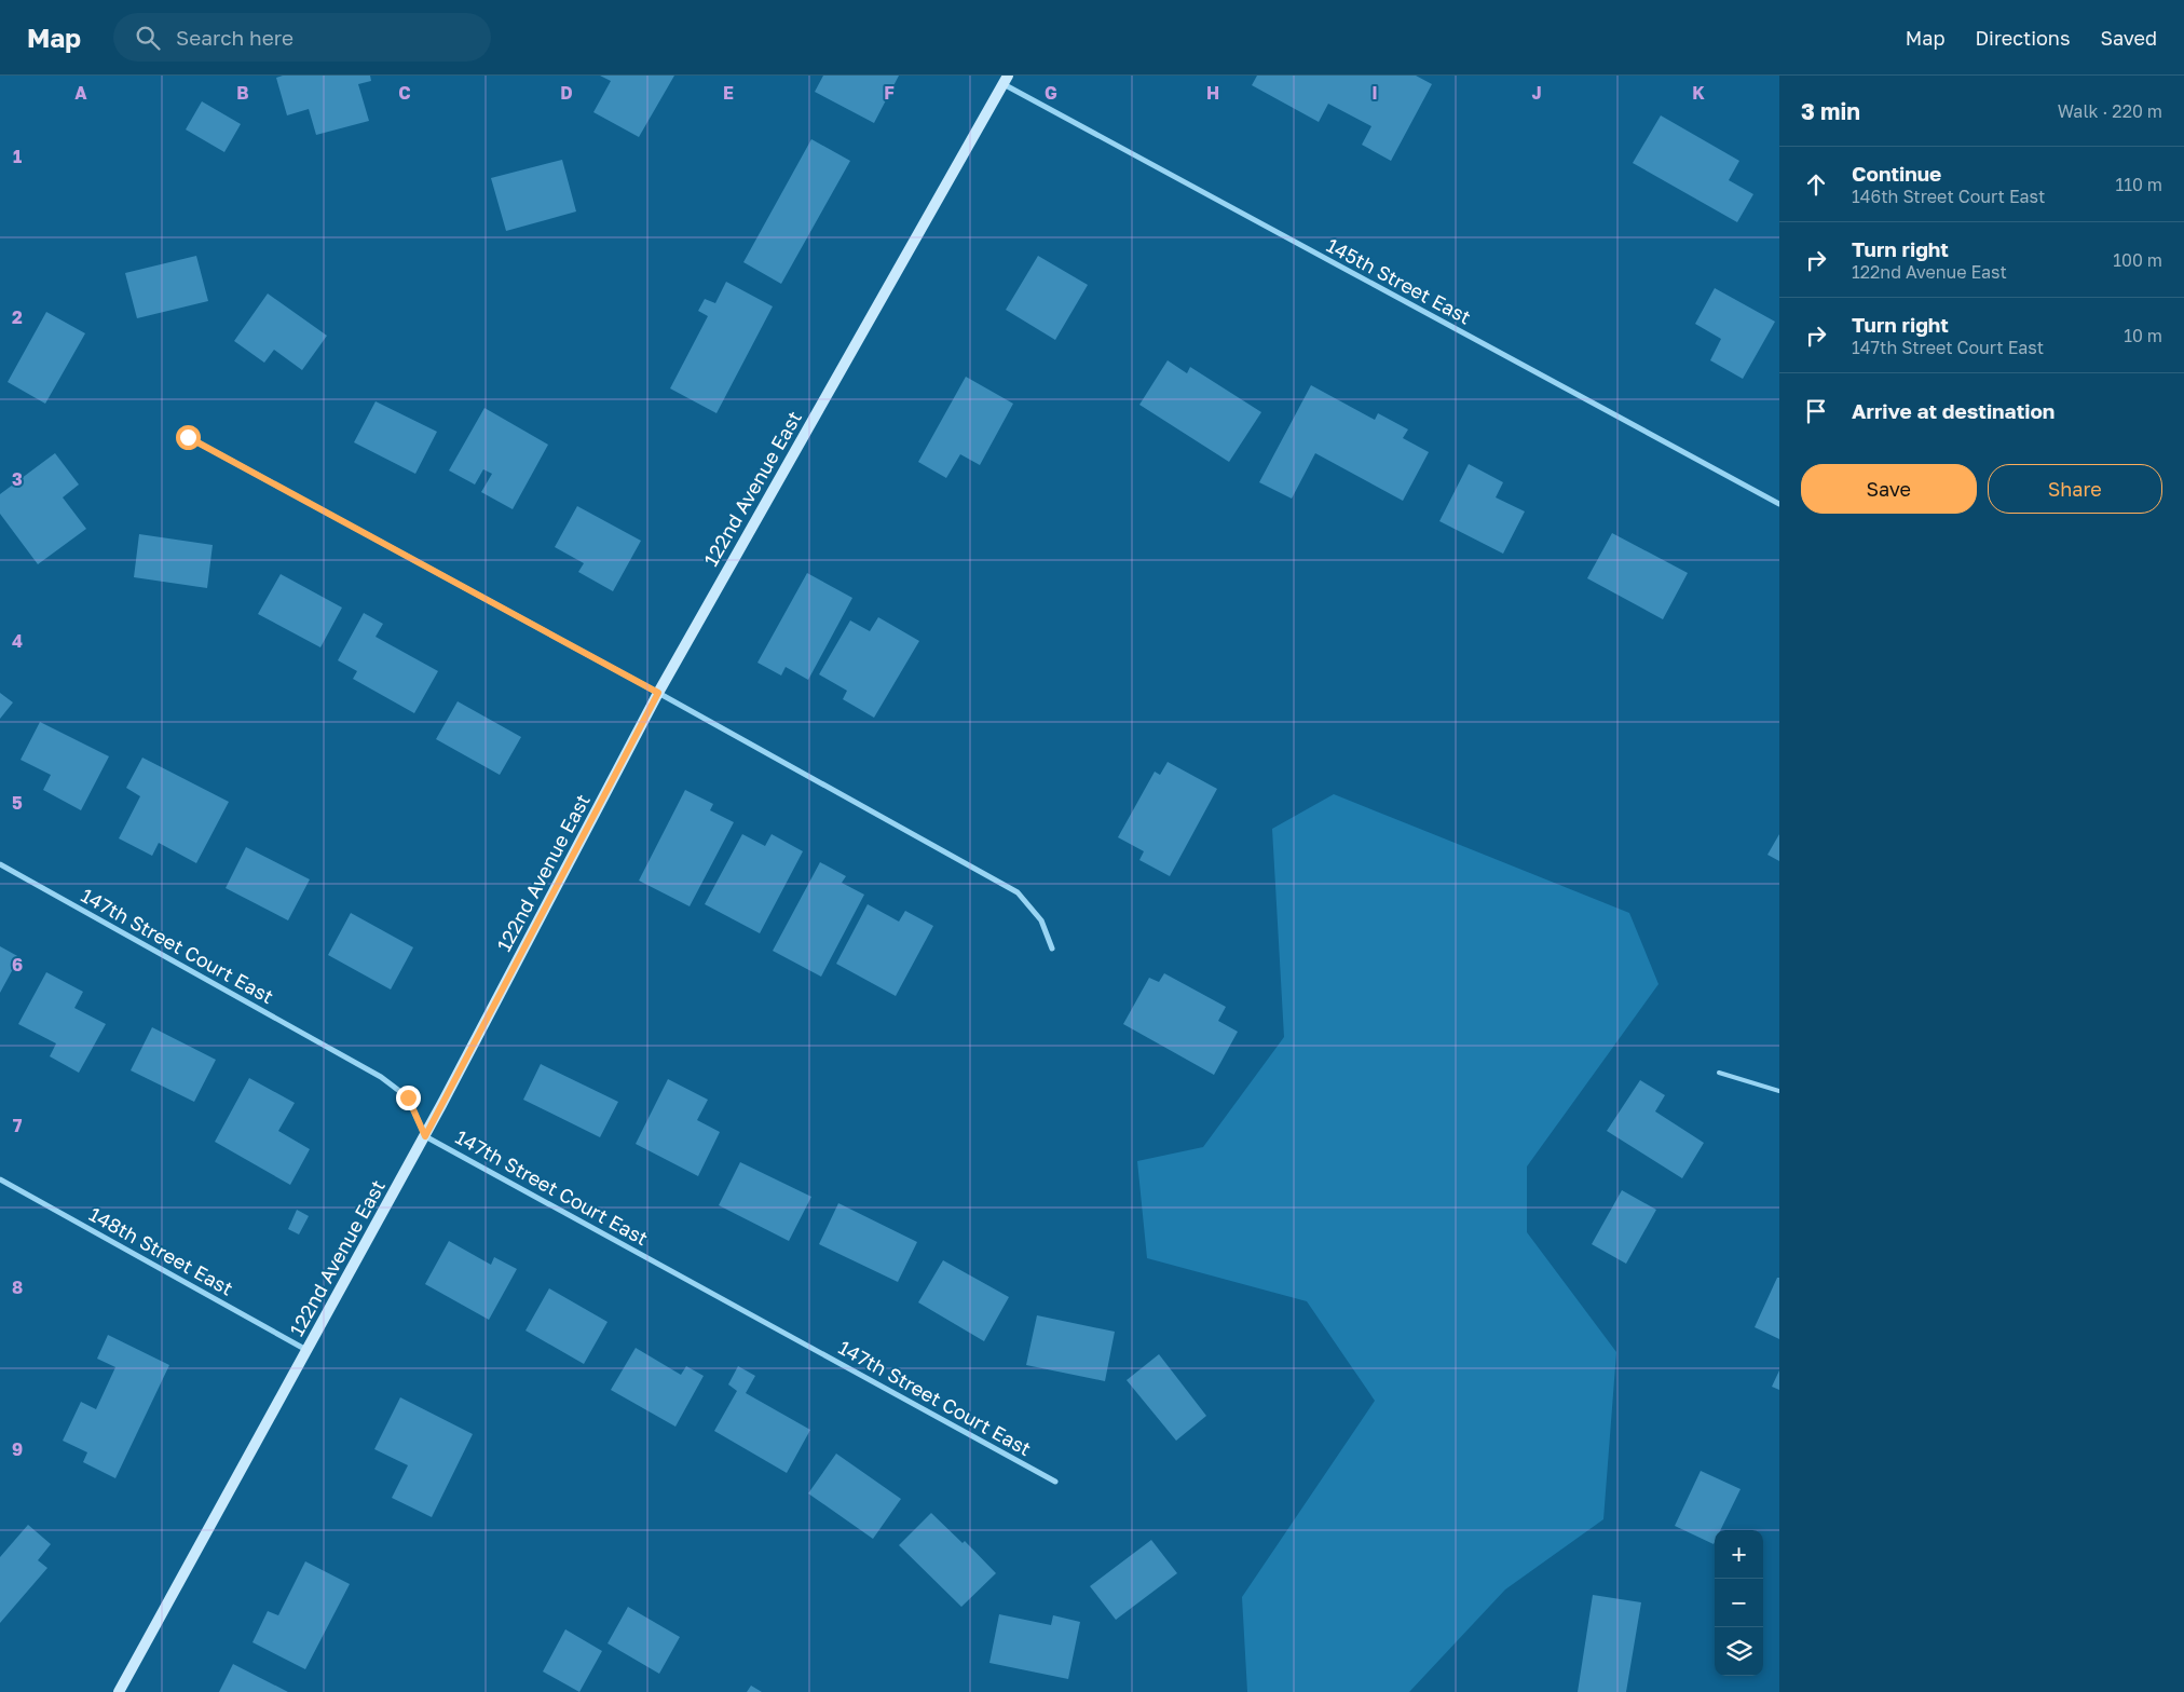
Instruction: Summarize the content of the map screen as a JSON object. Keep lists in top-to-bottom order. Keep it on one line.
{"streets":{"main road":["122nd Avenue East"],"street":["145th Street East","147th Street Court East","148th Street East"]},"crossings":[["145th Street East","122nd Avenue East"],["122nd Avenue East","147th Street Court East"],["122nd Avenue East","148th Street East"]],"page":{"header":"Map","search":"Search here","nav":["Map","Directions","Saved"],"heading":["3 min","Walk · 220 m"],"list":[["Continue","146th Street Court East","110 m"],["Turn right","122nd Avenue East","100 m"],["Turn right","147th Street Court East","10 m"],"Arrive at destination"],"buttons":["Save","Share"],"map_buttons":["+","−"]},"grid":{"columns":["A","B","C","D","E","F","G","H","I","J","K"],"rows":["1","2","3","4","5","6","7","8","9"]}}
